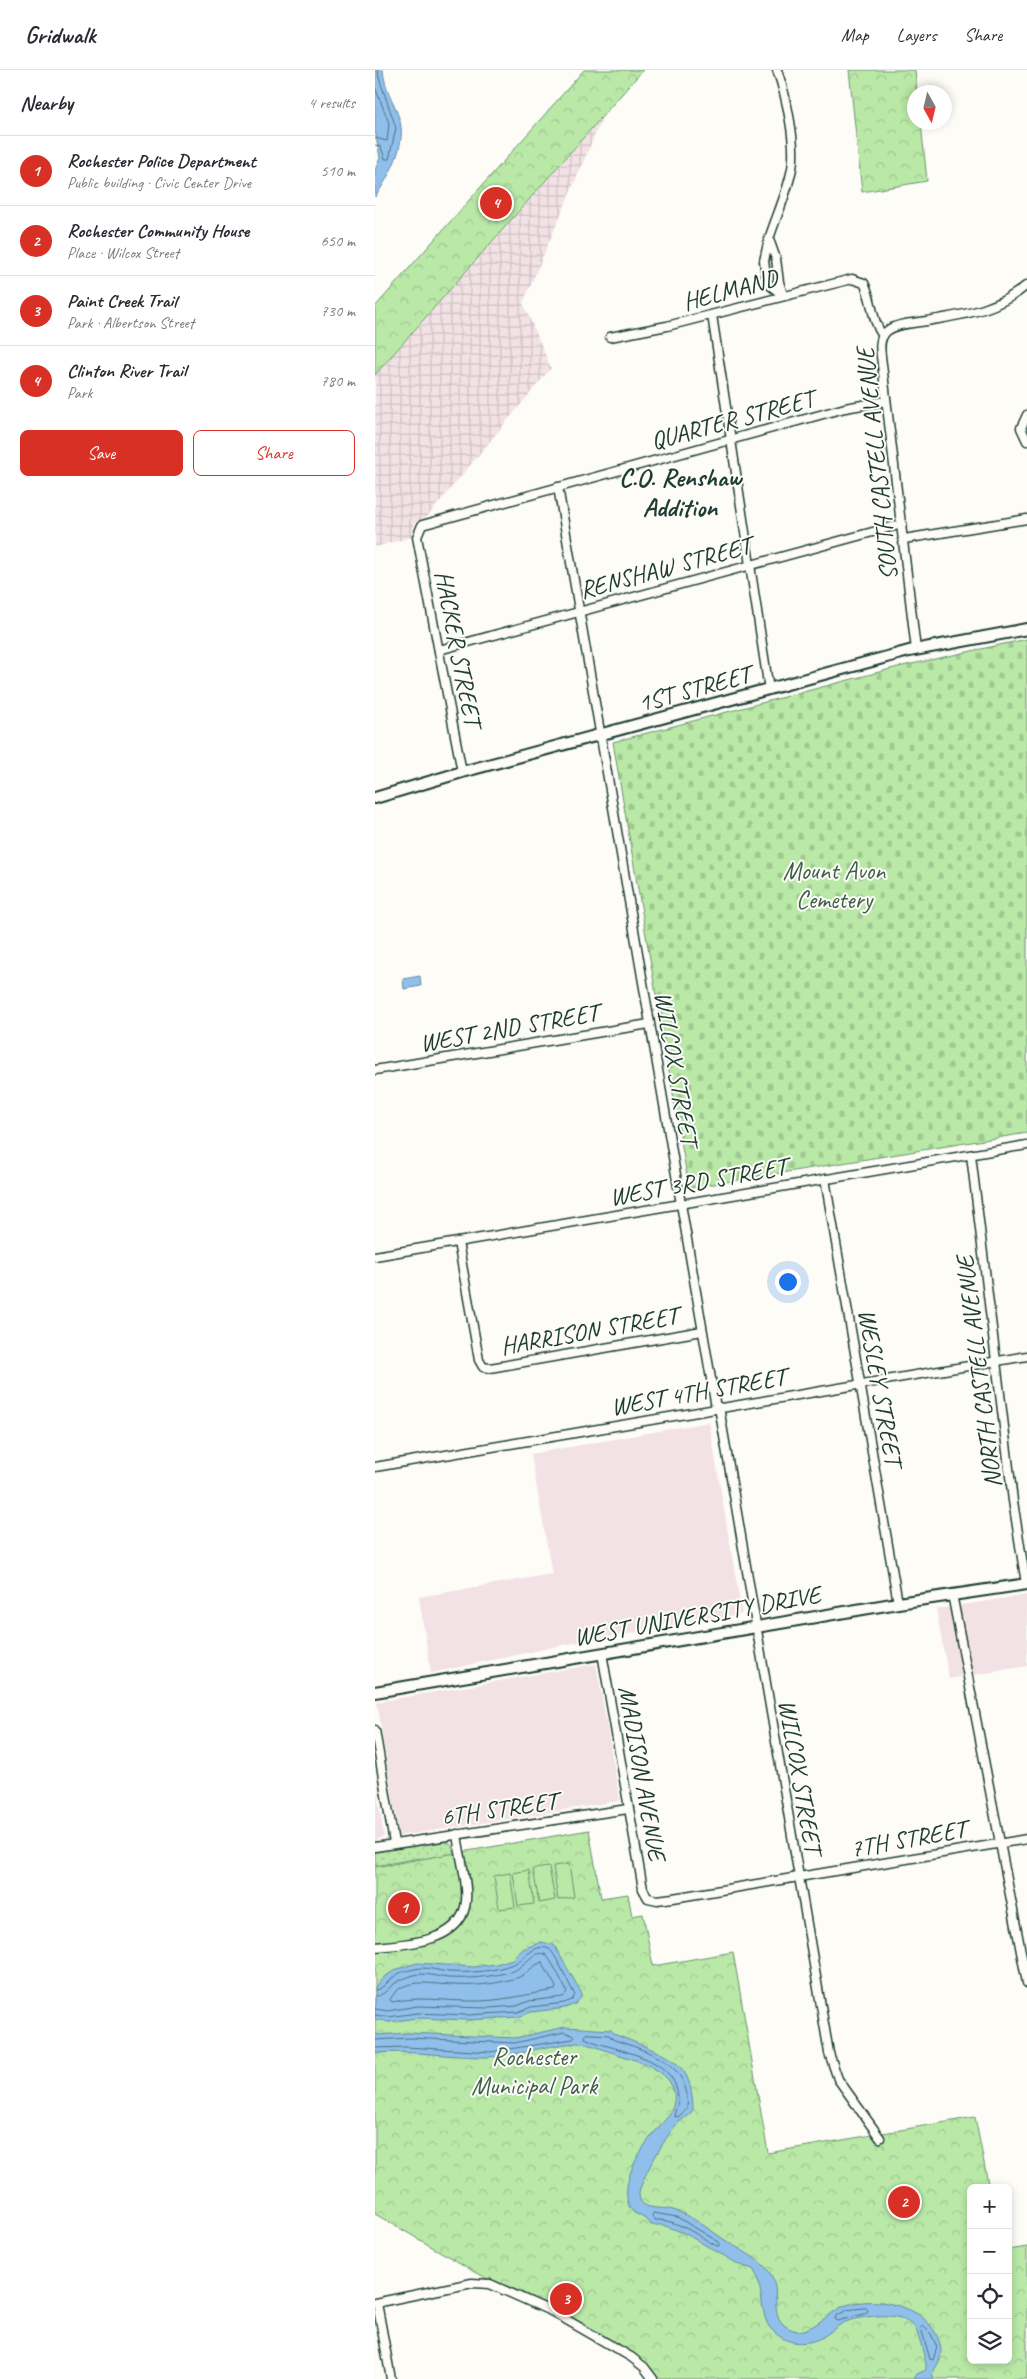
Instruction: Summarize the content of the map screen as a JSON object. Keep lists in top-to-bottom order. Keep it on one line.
{"streets":{"street":["HELMAND","QUARTER STREET","SOUTH CASTELL AVENUE","RENSHAW STREET","HACKER STREET","1ST STREET","WEST 2ND STREET","WILCOX STREET","WEST 3RD STREET","HARRISON STREET","NORTH CASTELL AVENUE","WESLEY STREET","WEST 4TH STREET","WEST UNIVERSITY DRIVE","MADISON AVENUE","6TH STREET","7TH STREET"]},"crossings":[["HELMAND","SOUTH CASTELL AVENUE"],["QUARTER STREET","SOUTH CASTELL AVENUE"],["QUARTER STREET","HACKER STREET"],["QUARTER STREET","WILCOX STREET"],["SOUTH CASTELL AVENUE","RENSHAW STREET"],["SOUTH CASTELL AVENUE","1ST STREET"],["RENSHAW STREET","HACKER STREET"],["RENSHAW STREET","WILCOX STREET"],["HACKER STREET","1ST STREET"],["1ST STREET","WILCOX STREET"],["WEST 2ND STREET","WILCOX STREET"],["WILCOX STREET","WEST 3RD STREET"],["WILCOX STREET","HARRISON STREET"],["WILCOX STREET","WEST 4TH STREET"],["WILCOX STREET","WEST UNIVERSITY DRIVE"],["WILCOX STREET","7TH STREET"],["WEST 3RD STREET","HARRISON STREET"],["WEST 3RD STREET","NORTH CASTELL AVENUE"],["WEST 3RD STREET","WESLEY STREET"],["NORTH CASTELL AVENUE","WEST 4TH STREET"],["NORTH CASTELL AVENUE","WEST UNIVERSITY DRIVE"],["WESLEY STREET","WEST 4TH STREET"],["WESLEY STREET","WEST UNIVERSITY DRIVE"],["WEST UNIVERSITY DRIVE","MADISON AVENUE"],["MADISON AVENUE","6TH STREET"],["MADISON AVENUE","7TH STREET"]],"districts":["C.O. Renshaw Addition"],"parks":["Mount Avon Cemetery","Rochester Municipal Park"],"north":"bottom","page":{"header":"Gridwalk","nav":["Map","Layers","Share"],"heading":["Nearby","4 results"],"list":[{"mark":"1","name":"Rochester Police Department","note":"Public building · Civic Center Drive","value":"510 m"},{"mark":"2","name":"Rochester Community House","note":"Place · Wilcox Street","value":"650 m"},{"mark":"3","name":"Paint Creek Trail","note":"Park · Albertson Street","value":"730 m"},{"mark":"4","name":"Clinton River Trail","note":"Park","value":"780 m"}],"pins":["4","1","2","3"],"buttons":["Save","Share"],"map_buttons":["+","−"]}}
